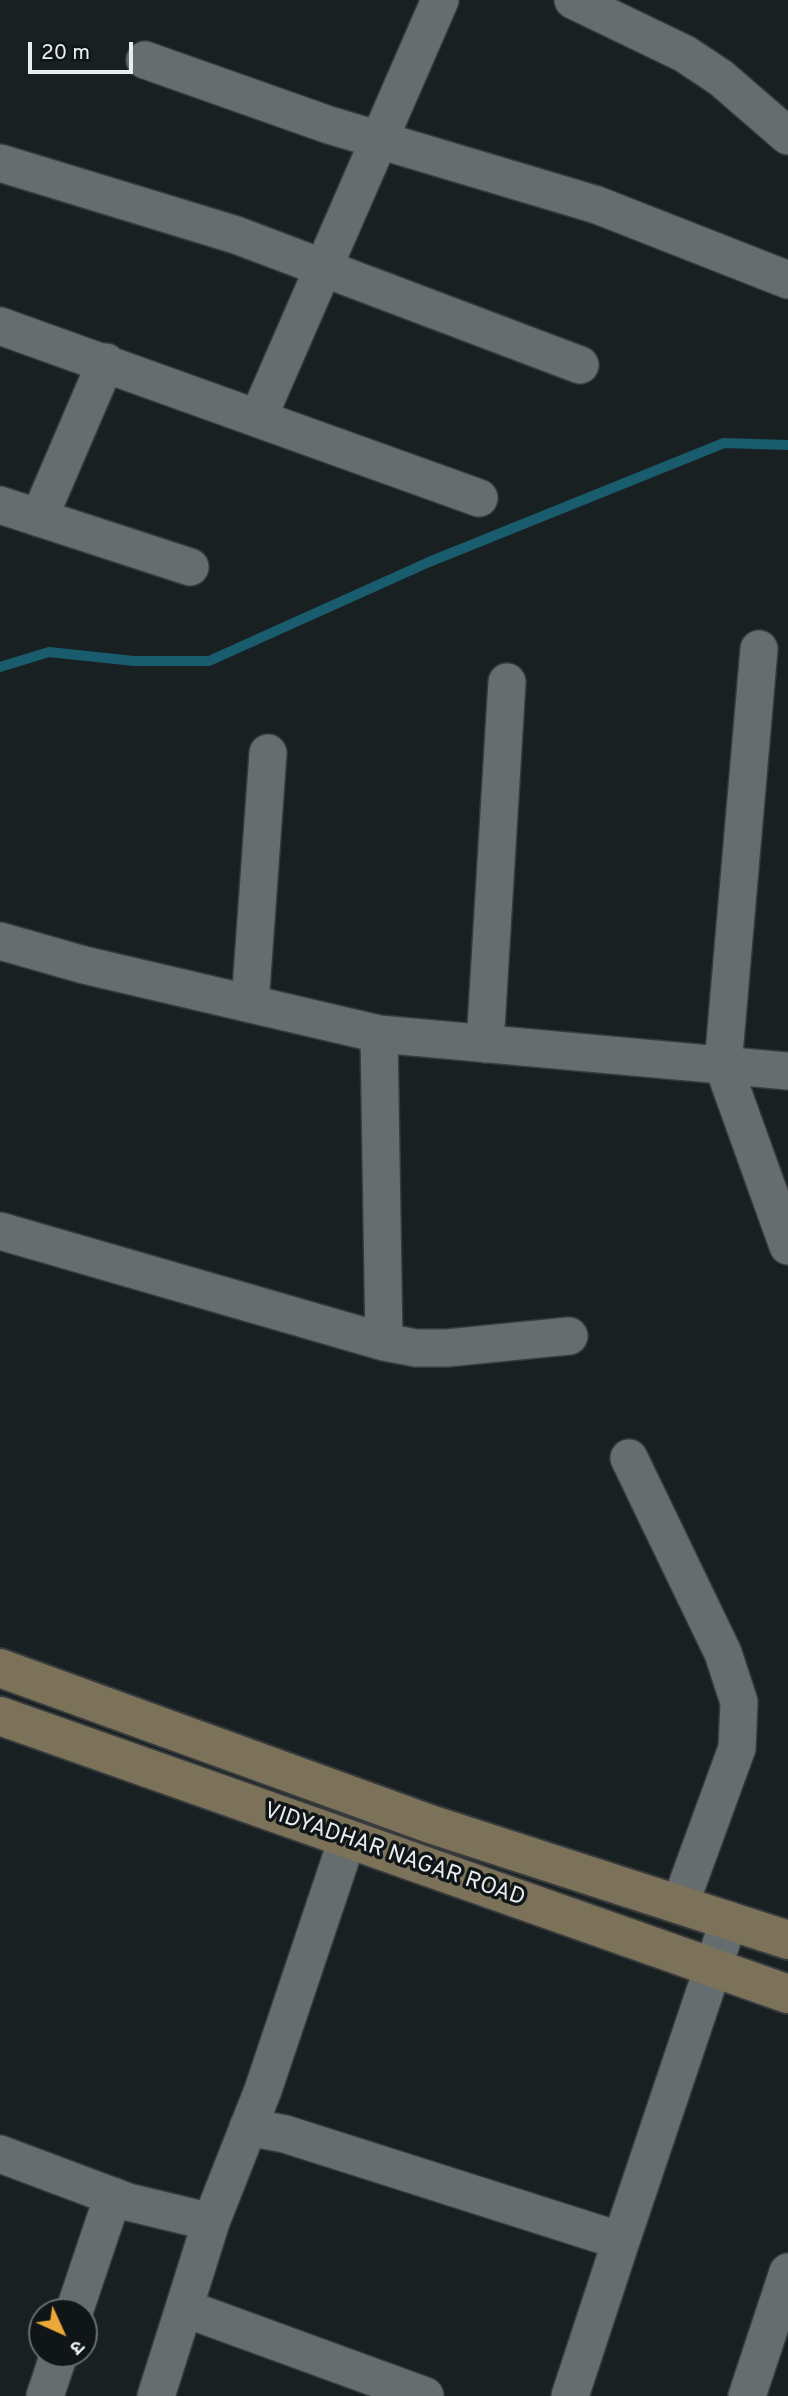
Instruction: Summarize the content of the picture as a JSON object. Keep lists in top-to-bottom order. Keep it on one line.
{"streets":{"main road":["VIDYADHAR NAGAR ROAD"]},"scale_bar":"20 m","north":"bottom right"}
